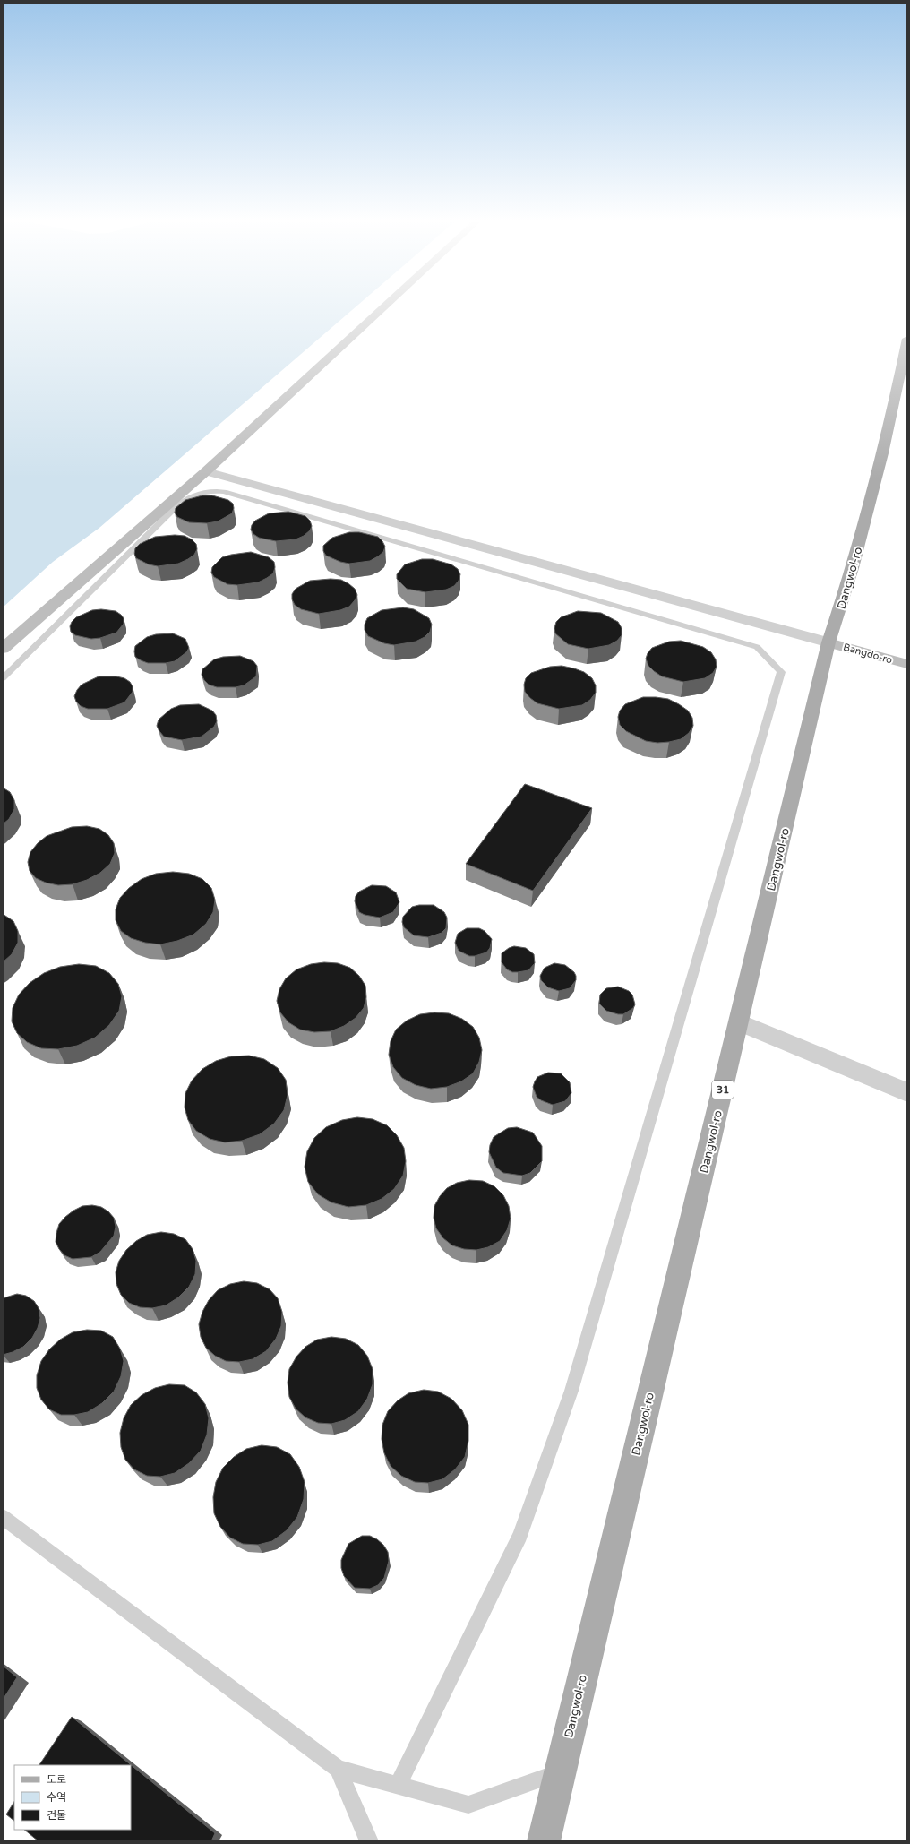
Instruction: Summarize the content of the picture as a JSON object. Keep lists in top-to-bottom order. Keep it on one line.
{"streets":{"main road":["Dangwol-ro","Bangdo-ro","31"]},"crossings":[["Dangwol-ro","Bangdo-ro"]],"legend":["도로","수역","건물"]}
